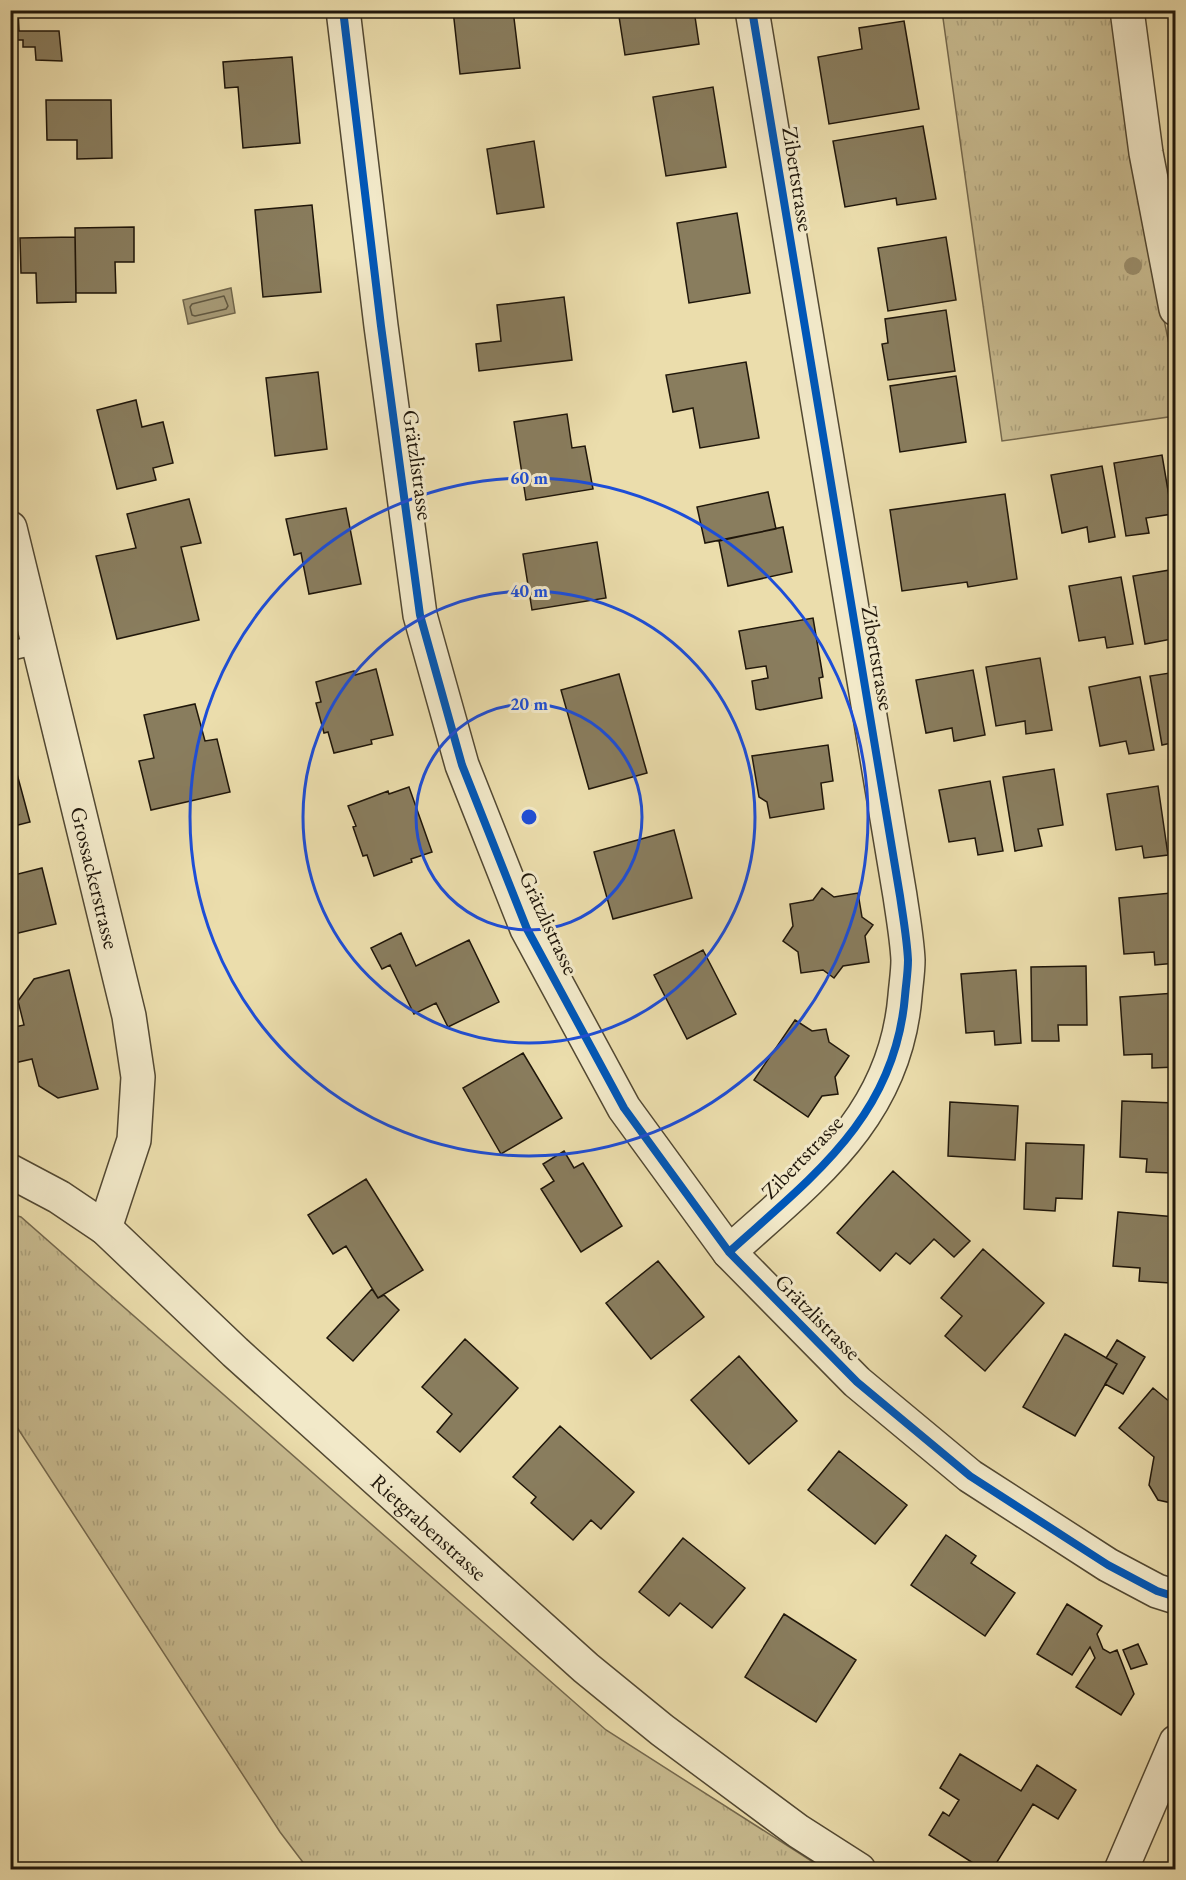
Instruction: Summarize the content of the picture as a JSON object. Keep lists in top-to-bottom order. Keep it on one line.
{"streets":{"street":["Zibertstrasse","Grätzlistrasse","Grossackerstrasse","Rietgrabenstrasse"]},"crossings":[["Zibertstrasse","Grätzlistrasse"],["Grossackerstrasse","Rietgrabenstrasse"]],"rings":["60 m","40 m","20 m"]}
